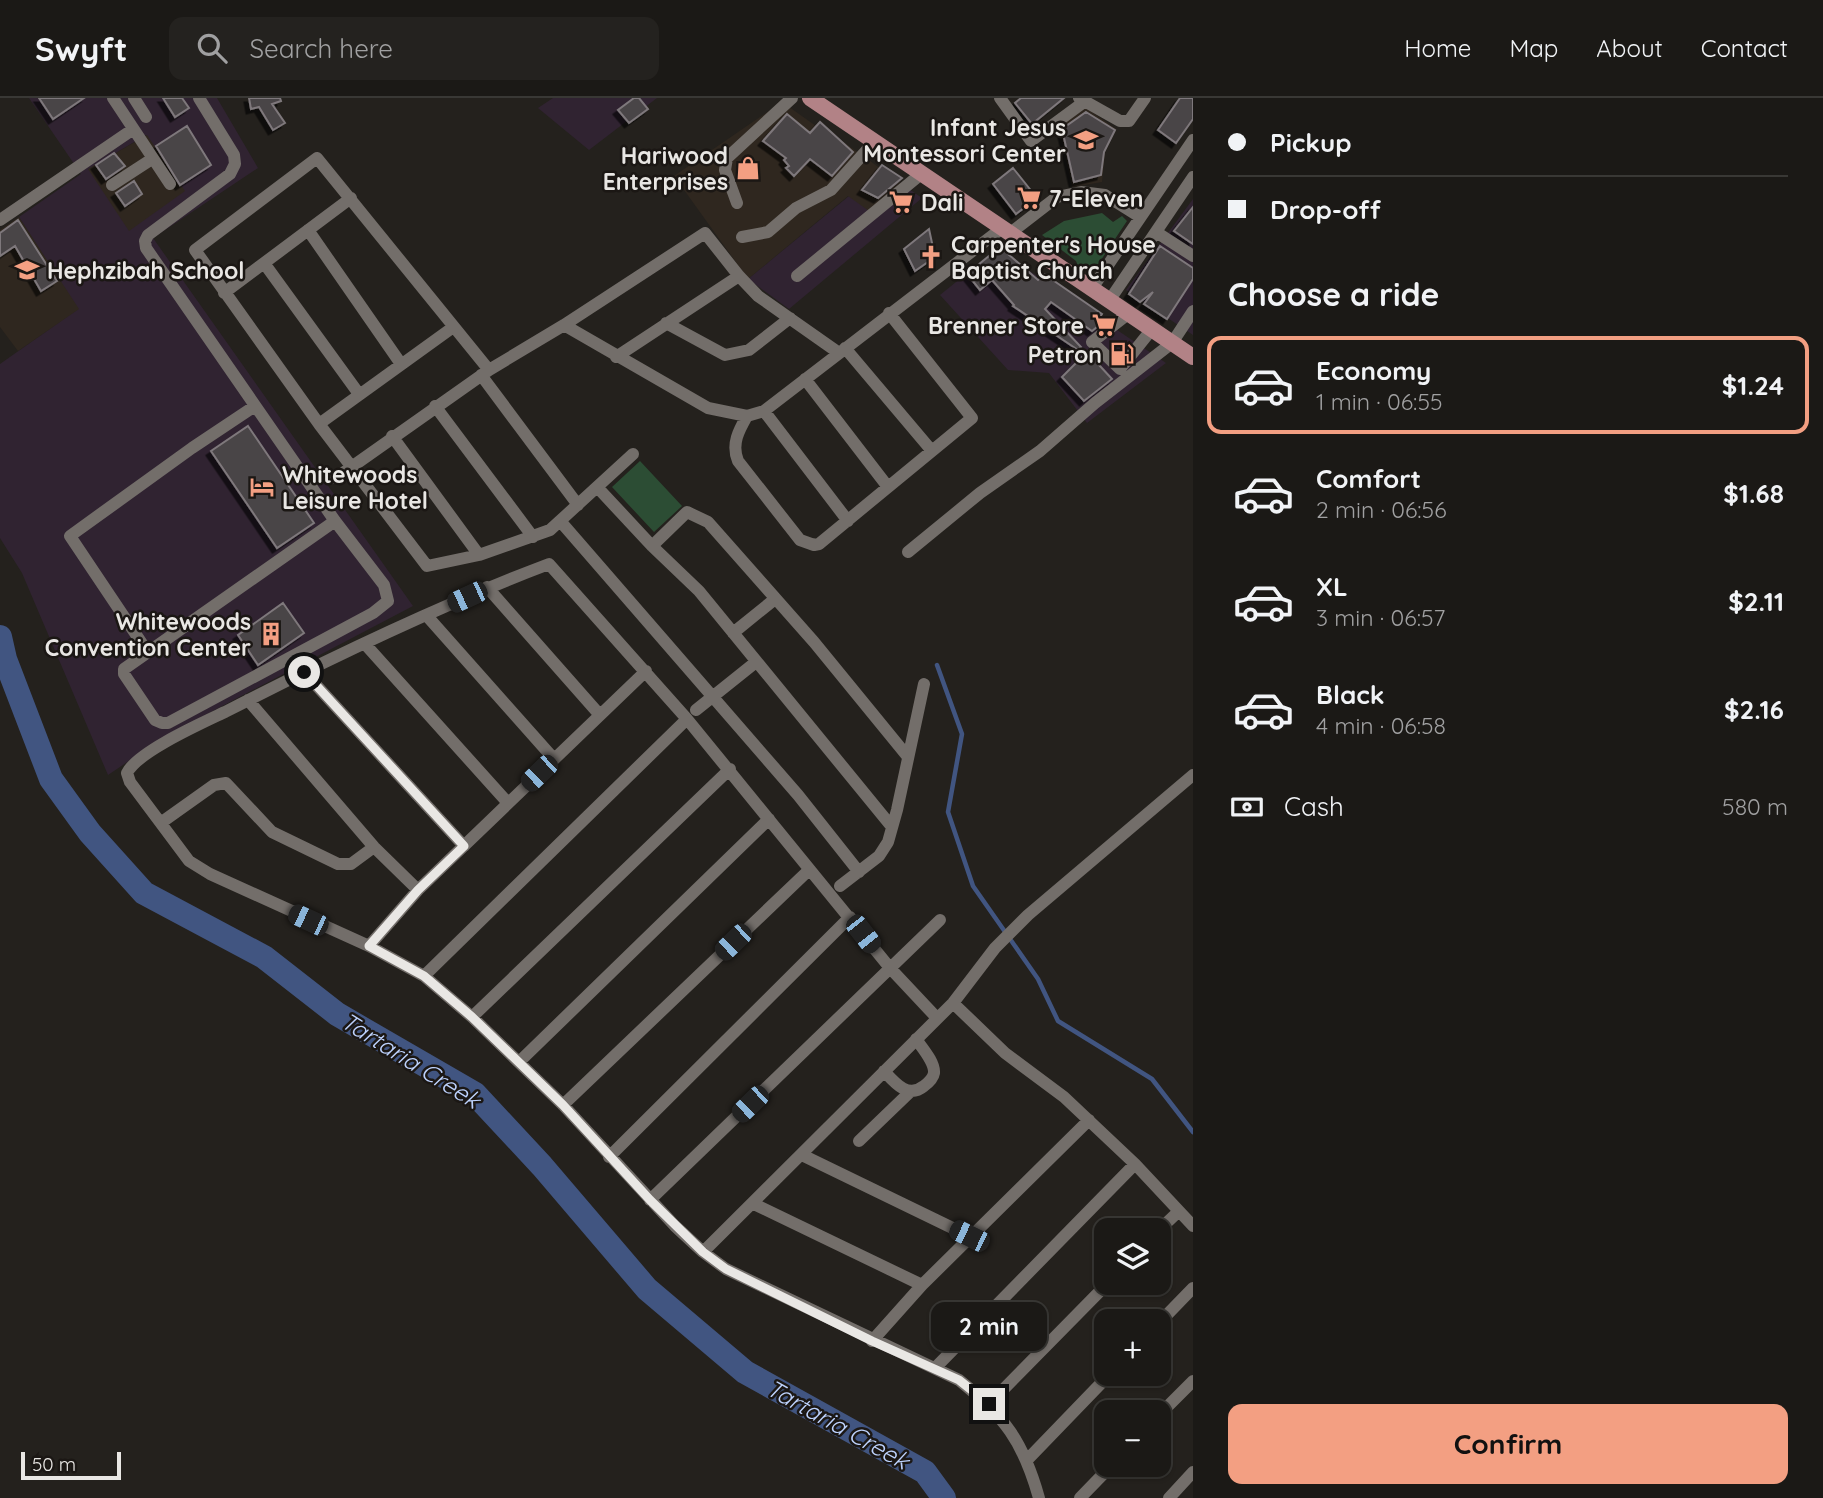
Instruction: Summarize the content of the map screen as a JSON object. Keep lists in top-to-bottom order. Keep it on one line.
{"water":["Tartaria Creek"],"places":{"school or university":["Infant Jesus Montessori Center","Hephzibah School"],"shop":["Hariwood Enterprises"],"supermarket":["7-Eleven","Dali","Brenner Store"],"church":["Carpenter's House Baptist Church"],"fuel station":["Petron"],"hotel":["Whitewoods Leisure Hotel"],"building":["Whitewoods Convention Center"]},"scale_bar":"50 m","page":{"header":"Swyft","search":"Search here","nav":["Home","Map","About","Contact"],"banner":["Pickup","Drop-off"],"heading":"Choose a ride","list":[{"name":"Economy","note":"1 min · 06:55","value":"$1.24"},{"name":"Comfort","note":"2 min · 06:56","value":"$1.68"},{"name":"XL","note":"3 min · 06:57","value":"$2.11"},{"name":"Black","note":"4 min · 06:58","value":"$2.16"}],"pay":["Cash","580 m"],"map_buttons":["+","−"],"bubble":"2 min","buttons":"Confirm","scale":"50 m"}}
